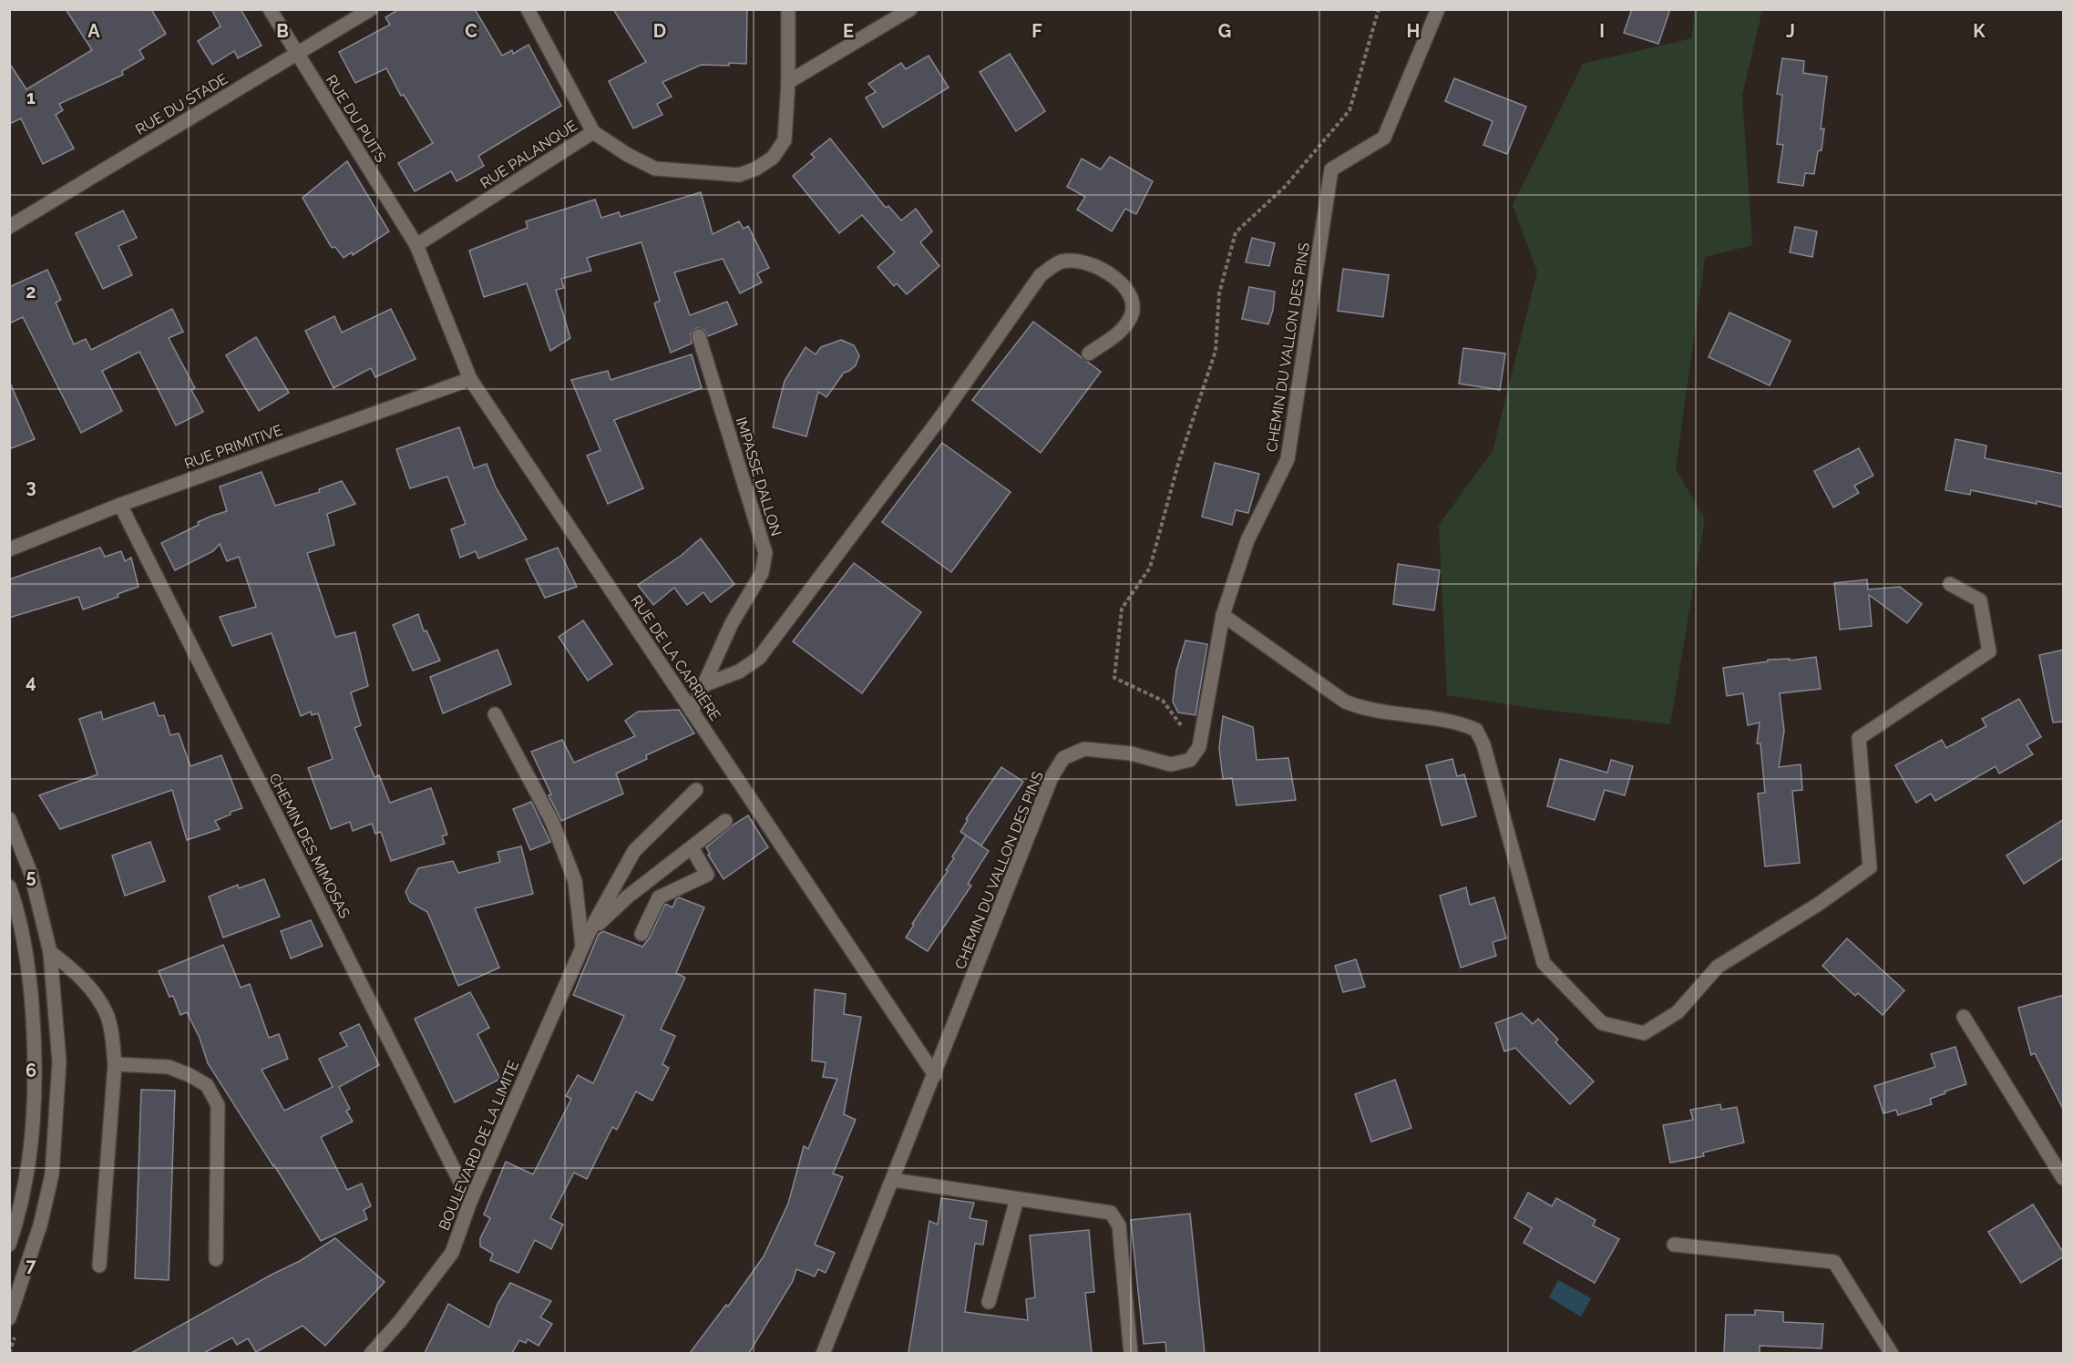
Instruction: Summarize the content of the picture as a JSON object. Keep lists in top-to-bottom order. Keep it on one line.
{"streets":{"street":["RUE DU STADE","RUE DU PUITS","RUE PALANQUE","CHEMIN DU VALLON DES PINS","RUE PRIMITIVE","IMPASSE DALLON","RUE DE LA CARRIÈRE","CHEMIN DES MIMOSAS","BOULEVARD DE LA LIMITE"]},"crossings":[["RUE DU STADE","RUE DU PUITS"],["RUE DU PUITS","RUE PALANQUE"],["RUE DU PUITS","RUE DE LA CARRIÈRE"],["RUE PALANQUE","RUE DE LA CARRIÈRE"],["CHEMIN DU VALLON DES PINS","RUE DE LA CARRIÈRE"],["RUE PRIMITIVE","RUE DE LA CARRIÈRE"],["RUE PRIMITIVE","CHEMIN DES MIMOSAS"],["IMPASSE DALLON","RUE DE LA CARRIÈRE"],["CHEMIN DES MIMOSAS","BOULEVARD DE LA LIMITE"]],"grid":{"columns":["A","B","C","D","E","F","G","H","I","J","K"],"rows":["1","2","3","4","5","6","7"]}}
